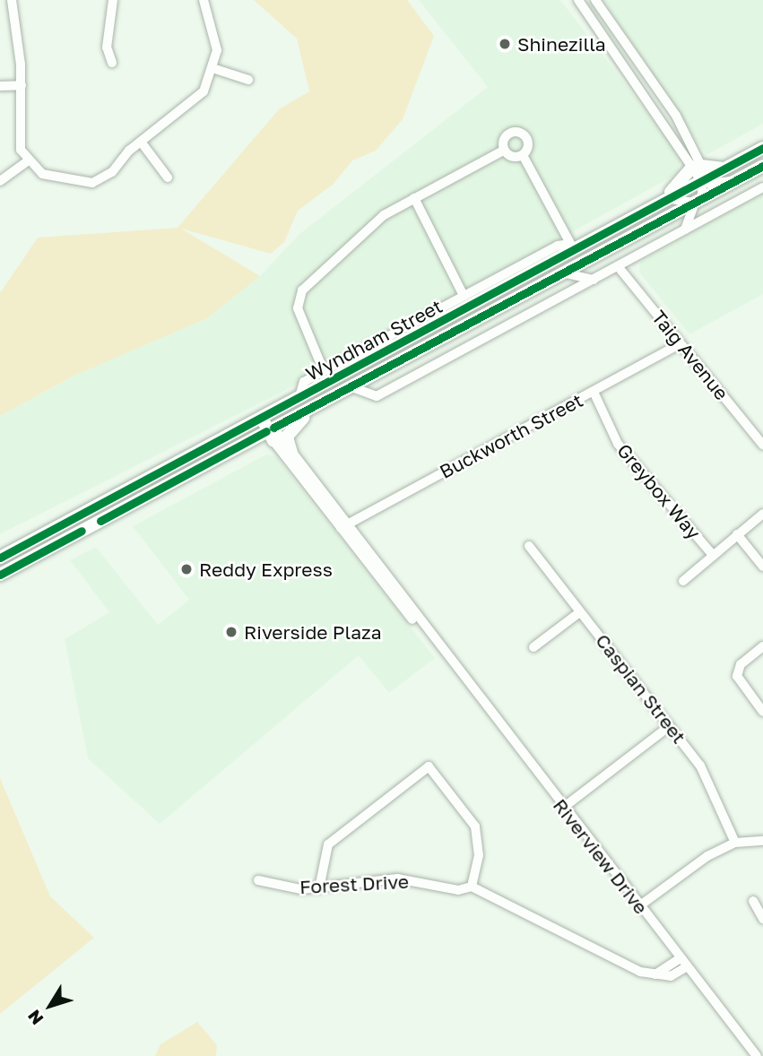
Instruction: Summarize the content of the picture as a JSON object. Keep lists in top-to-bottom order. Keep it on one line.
{"streets":{"highway":["Wyndham Street"],"street":["Taig Avenue","Buckworth Street","Greybox Way","Caspian Street","Riverview Drive","Forest Drive"]},"crossings":[["Wyndham Street","Riverview Drive"],["Taig Avenue","Buckworth Street"],["Buckworth Street","Greybox Way"],["Buckworth Street","Riverview Drive"],["Riverview Drive","Forest Drive"]],"places":["Shinezilla","Reddy Express","Riverside Plaza"],"north":"bottom left"}
